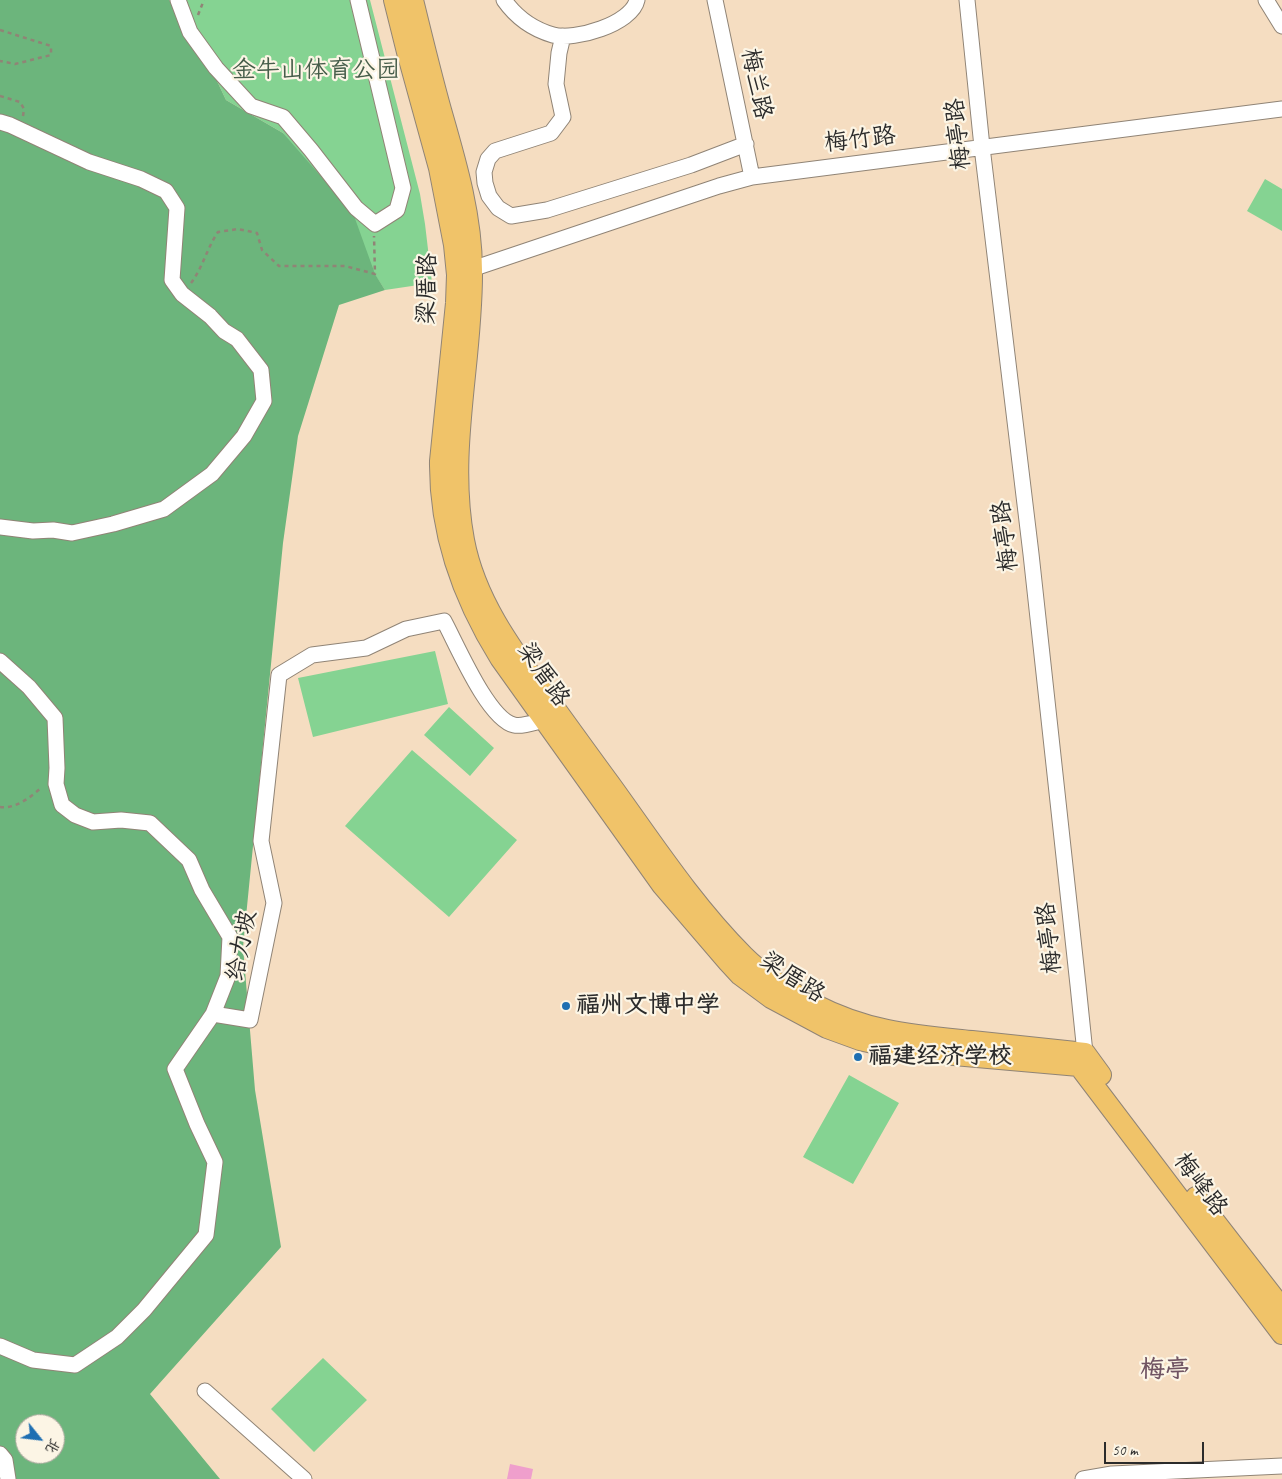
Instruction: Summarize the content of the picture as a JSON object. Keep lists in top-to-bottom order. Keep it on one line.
{"streets":{"main road":["梁厝路","梅峰路"],"street":["梅兰路","梅亭路","梅竹路","给力坡"]},"crossings":[["梅兰路","梅竹路"],["梅亭路","梅竹路"],["梅亭路","梁厝路"],["梅亭路","梅峰路"],["梅竹路","梁厝路"],["梁厝路","给力坡"],["梁厝路","梅峰路"]],"districts":["梅亭"],"parks":["金牛山体育公园"],"places":["福州文博中学","福建经济学校"],"scale_bar":"50 m","north":"bottom right"}
